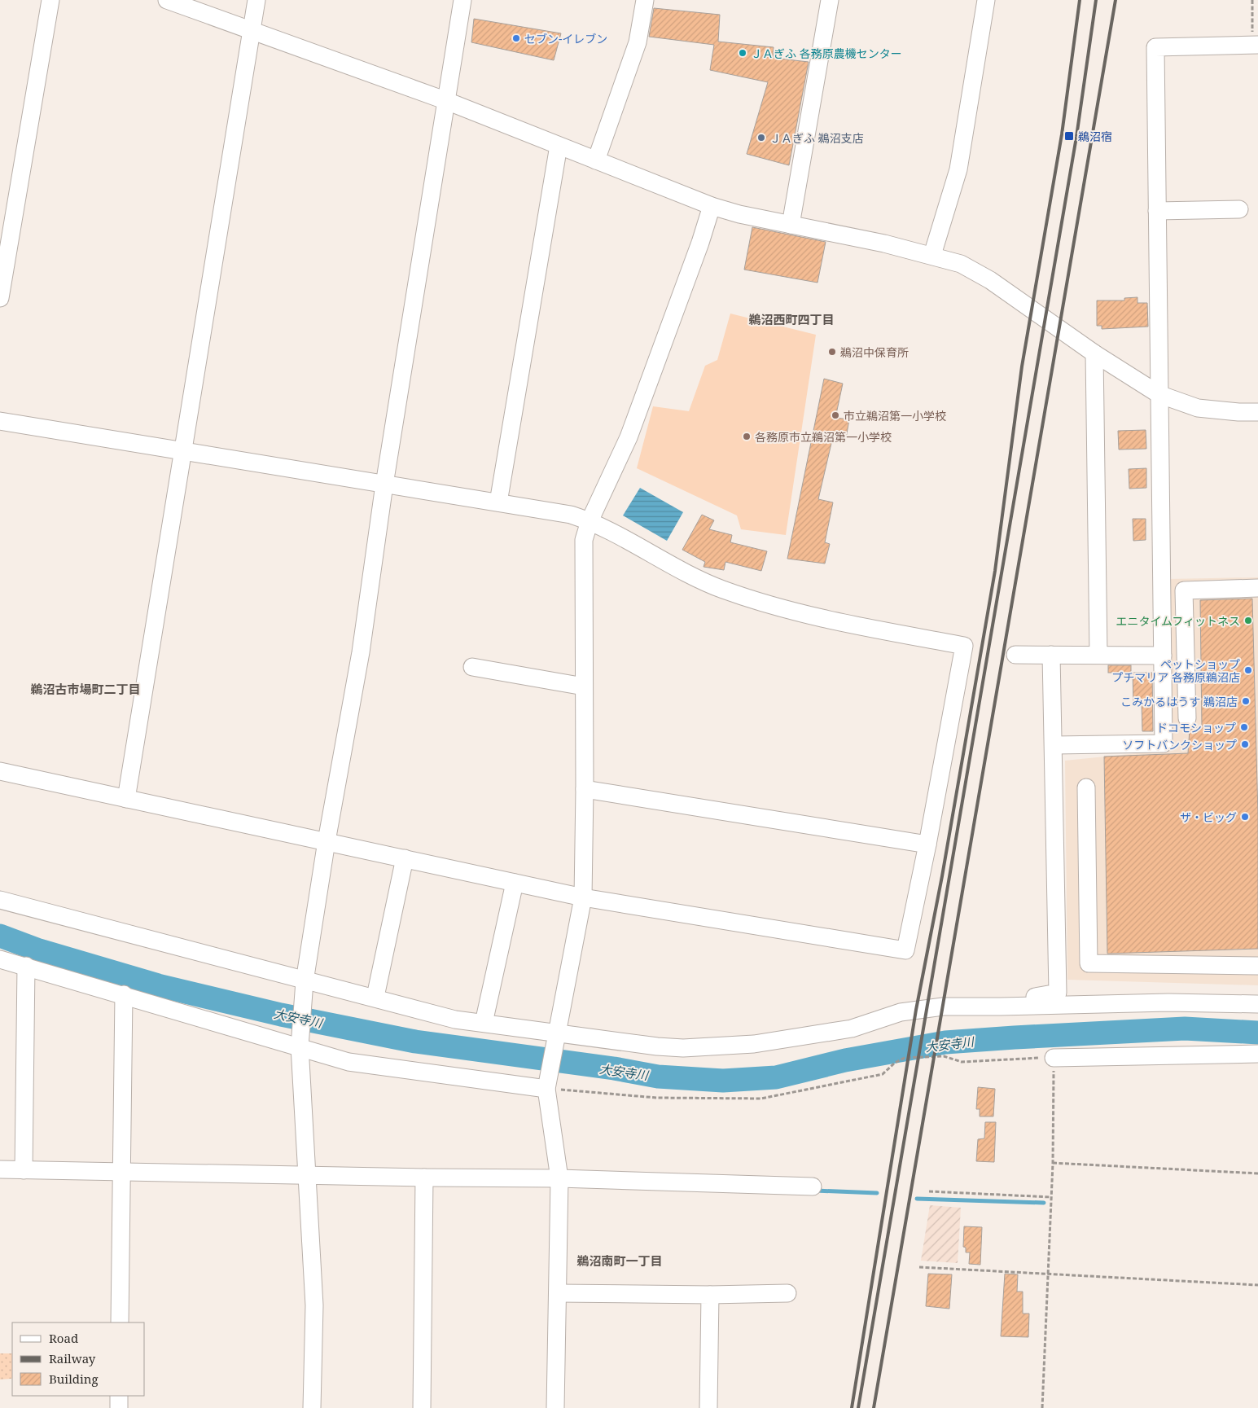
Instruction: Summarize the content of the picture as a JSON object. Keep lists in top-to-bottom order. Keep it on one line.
{"districts":["鵜沼西町四丁目","鵜沼古市場町二丁目","鵜沼南町一丁目"],"water":["大安寺川"],"places":{"other":["セブン-イレブン","ＪＡぎふ 各務原農機センター","ＪＡぎふ 鵜沼支店","鵜沼中保育所","市立鵜沼第一小学校","各務原市立鵜沼第一小学校","エニタイムフィットネス","ペットショップ プチマリア 各務原鵜沼店","こみかるはうす 鵜沼店","ドコモショップ","ソフトバンクショップ","ザ・ビッグ"],"transit":["鵜沼宿"]},"legend":["Road","Railway","Building"]}
